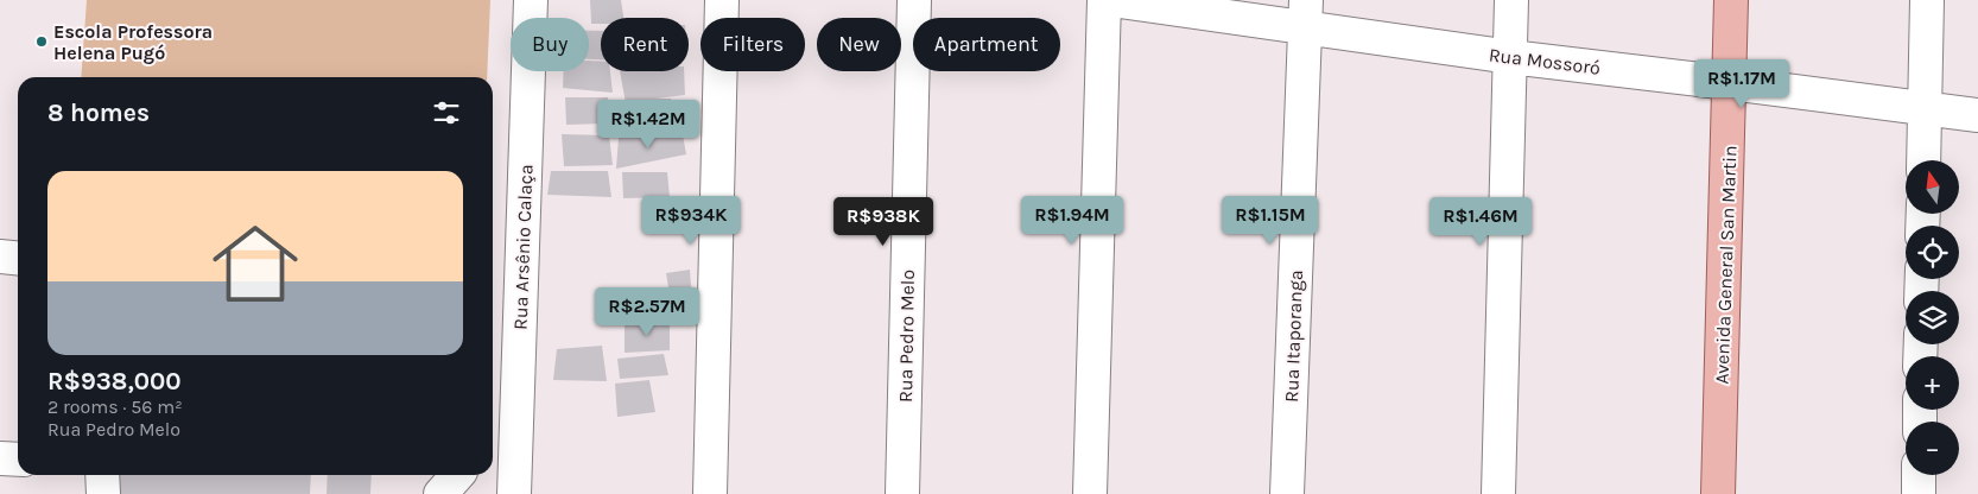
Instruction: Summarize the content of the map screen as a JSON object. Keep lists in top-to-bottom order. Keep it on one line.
{"streets":{"main road":["Avenida General San Martin"],"street":["Rua Mossoró","Rua Arsênio Calaça","Rua Pedro Melo","Rua Itaporanga"]},"crossings":[["Rua Mossoró","Avenida General San Martin"],["Rua Mossoró","Rua Itaporanga"]],"places":["Escola Professora Helena Pugó"],"north":"top","page":{"chip":["Buy","Rent","Filters","New","Apartment"],"price":["R$1.17M","R$1.42M","R$934K","R$1.94M","R$1.15M","R$938K","R$1.46M","R$2.57M"],"heading":"8 homes","list":[{"name":"R$938,000","note":"2 rooms · 56 m² · Rua Pedro Melo"}],"map_buttons":["+","−"]}}
